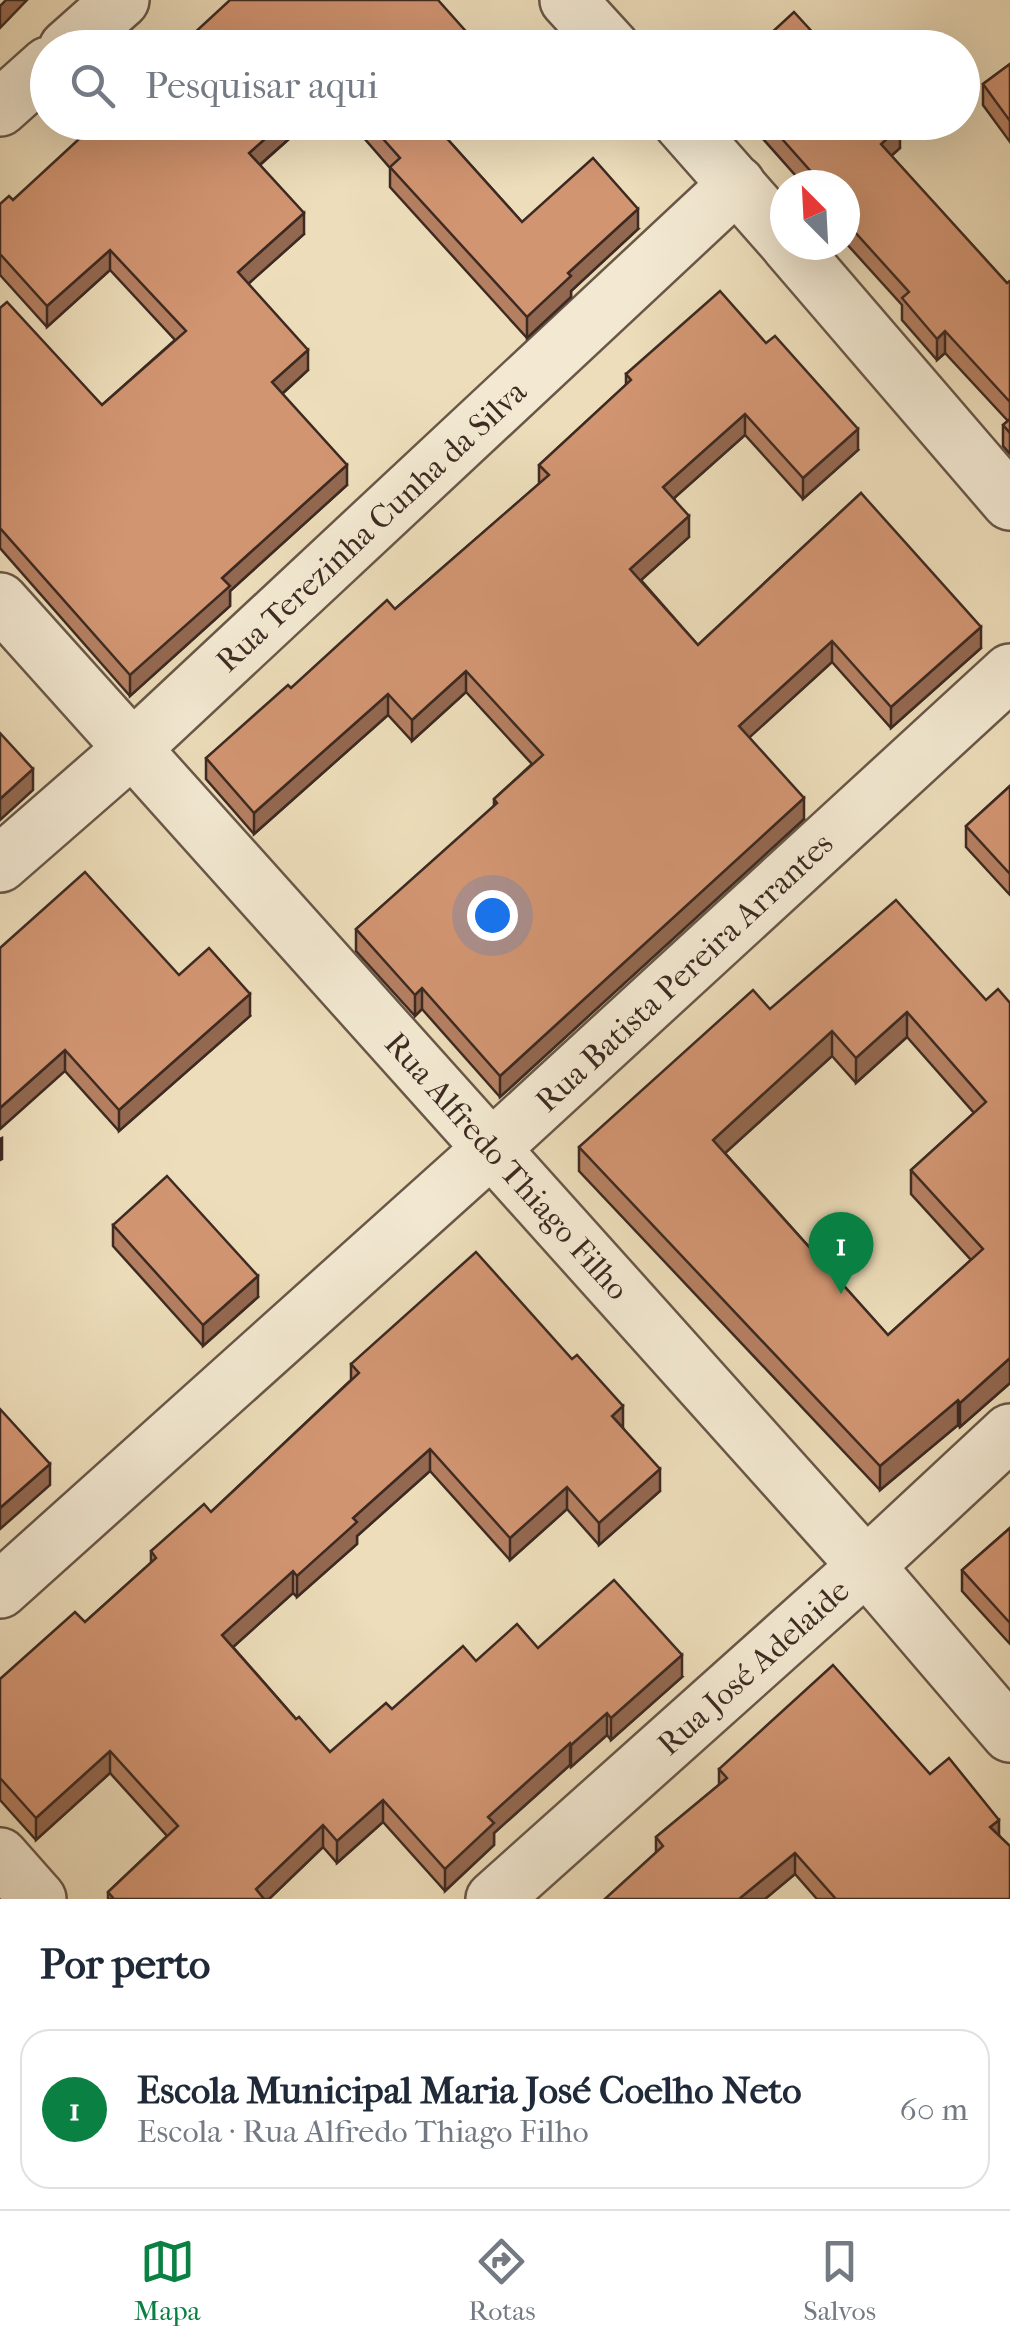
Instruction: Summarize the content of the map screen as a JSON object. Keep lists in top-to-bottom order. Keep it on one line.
{"streets":{"street":["Rua Terezinha Cunha da Silva","Rua Batista Pereira Arrantes","Rua Alfredo Thiago Filho","Rua José Adelaide"]},"crossings":[["Rua Terezinha Cunha da Silva","Rua Alfredo Thiago Filho"],["Rua Batista Pereira Arrantes","Rua Alfredo Thiago Filho"],["Rua Alfredo Thiago Filho","Rua José Adelaide"]],"north":"top left","page":{"search":"Pesquisar aqui","pins":"1","heading":"Por perto","list":[{"mark":"1","name":"Escola Municipal Maria José Coelho Neto","note":"Escola · Rua Alfredo Thiago Filho","value":"60 m"}],"nav":["Mapa","Rotas","Salvos"]}}
